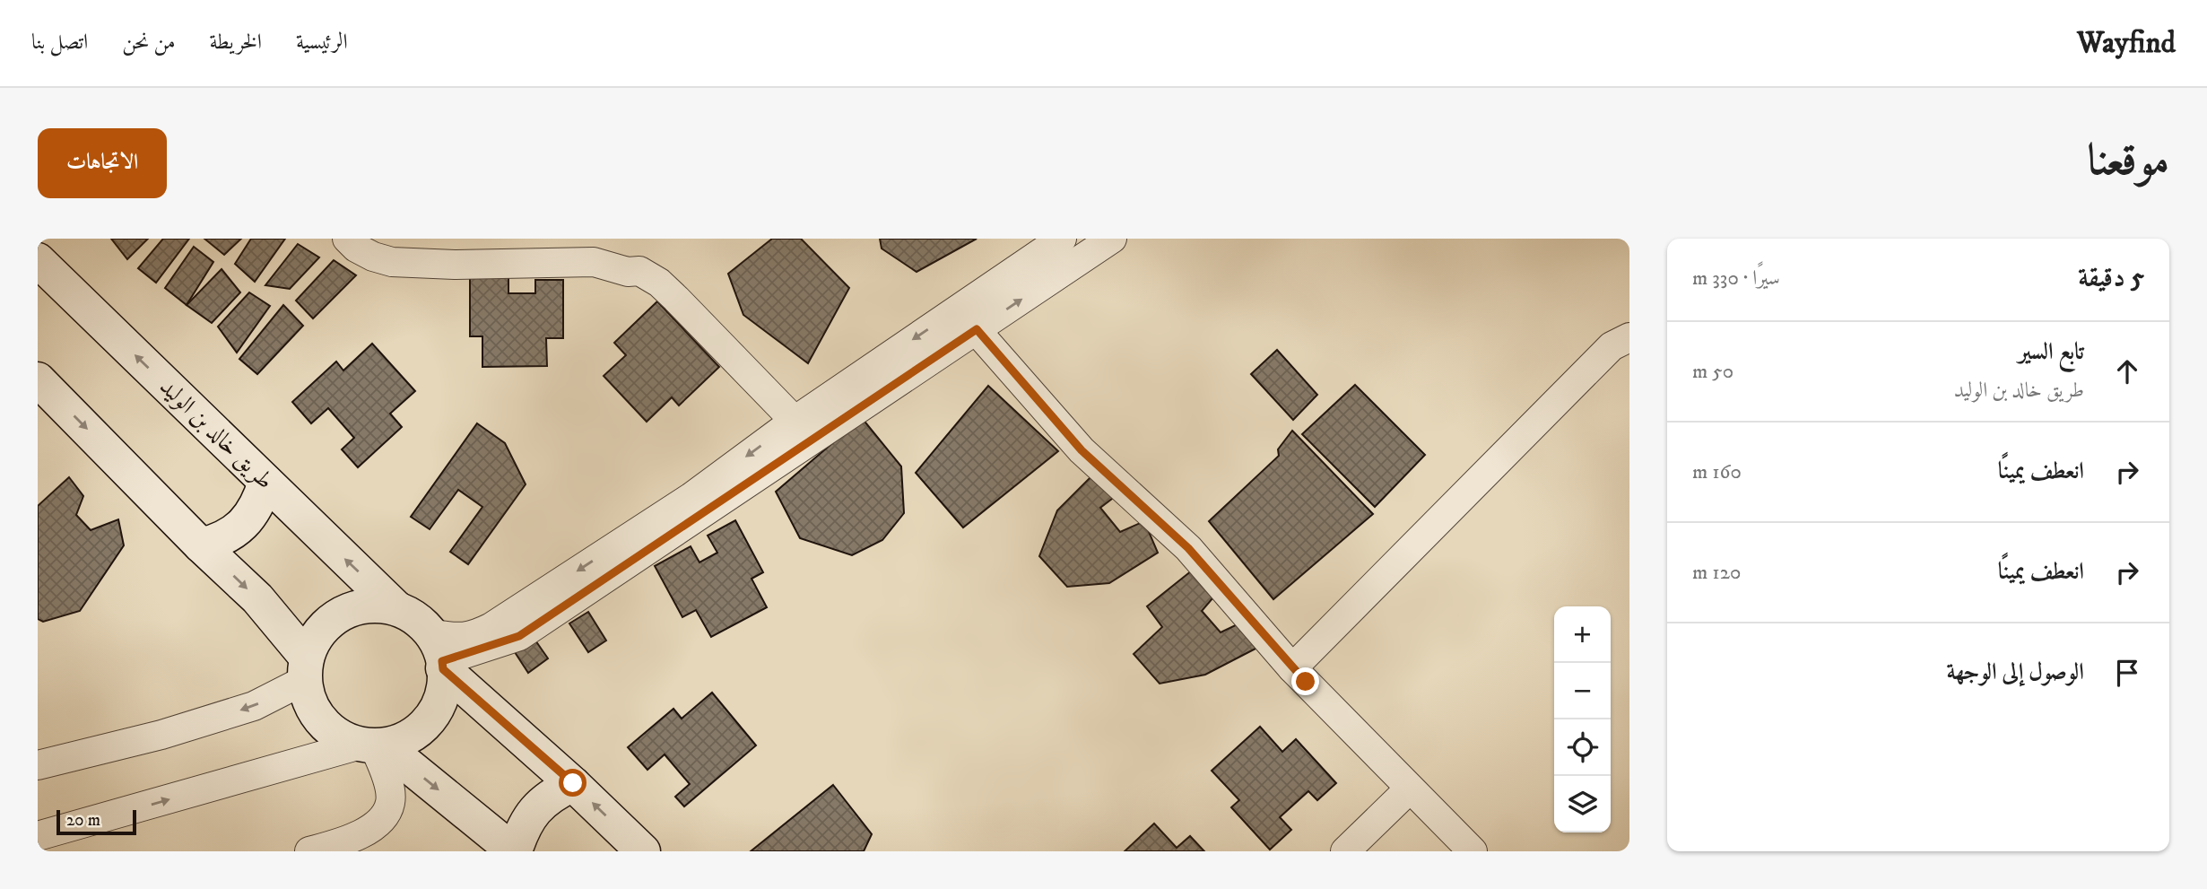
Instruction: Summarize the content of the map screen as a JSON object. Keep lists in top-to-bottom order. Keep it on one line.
{"streets":{"street":["طريق خالد بن الوليد"]},"scale_bar":"20 m","page":{"header":"Wayfind","nav":["الرئيسية","الخريطة","من نحن","اتصل بنا"],"title":"موقعنا","buttons":"الاتجاهات","heading":["5 دقيقة","سيرًا · 330 m"],"list":[["تابع السير","طريق خالد بن الوليد","50 m"],["انعطف يمينًا","160 m"],["انعطف يمينًا","120 m"],"الوصول إلى الوجهة"],"map_buttons":["+","−"],"scale":"20 m"}}
